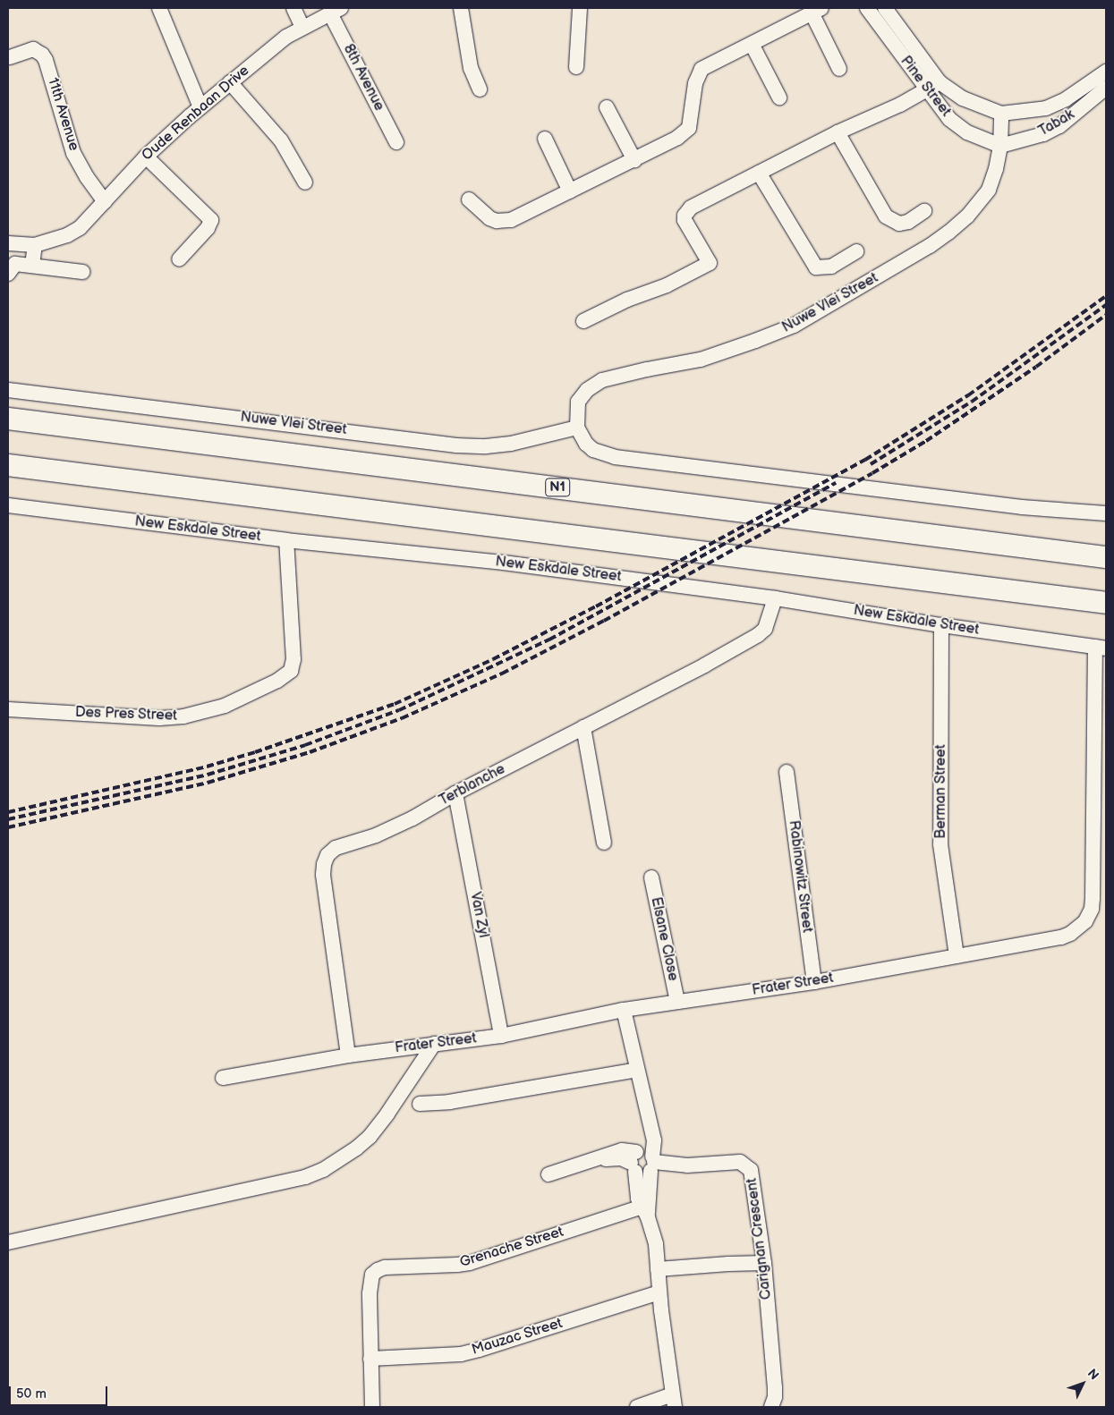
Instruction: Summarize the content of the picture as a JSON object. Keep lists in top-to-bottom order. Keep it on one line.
{"streets":{"highway":["N1"],"street":["8th Avenue","Pine Street","Oude Renbaan Drive","11th Avenue","Tabak","Nuwe Vlei Street","New Eskdale Street","Des Pres Street","Terblanche","Berman Street","Rabinowitz Street","Van Zyl","Elsane Close","Frater Street","Carignan Crescent","Grenache Street","Mauzac Street"]},"crossings":[["8th Avenue","Oude Renbaan Drive"],["Pine Street","Tabak"],["Pine Street","Nuwe Vlei Street"],["Oude Renbaan Drive","11th Avenue"],["Tabak","Nuwe Vlei Street"],["New Eskdale Street","Des Pres Street"],["New Eskdale Street","Terblanche"],["New Eskdale Street","Berman Street"],["New Eskdale Street","Frater Street"],["Terblanche","Van Zyl"],["Terblanche","Frater Street"],["Berman Street","Frater Street"],["Rabinowitz Street","Frater Street"],["Van Zyl","Frater Street"],["Elsane Close","Frater Street"],["Grenache Street","Mauzac Street"]],"scale_bar":"50 m","north":"top right"}
